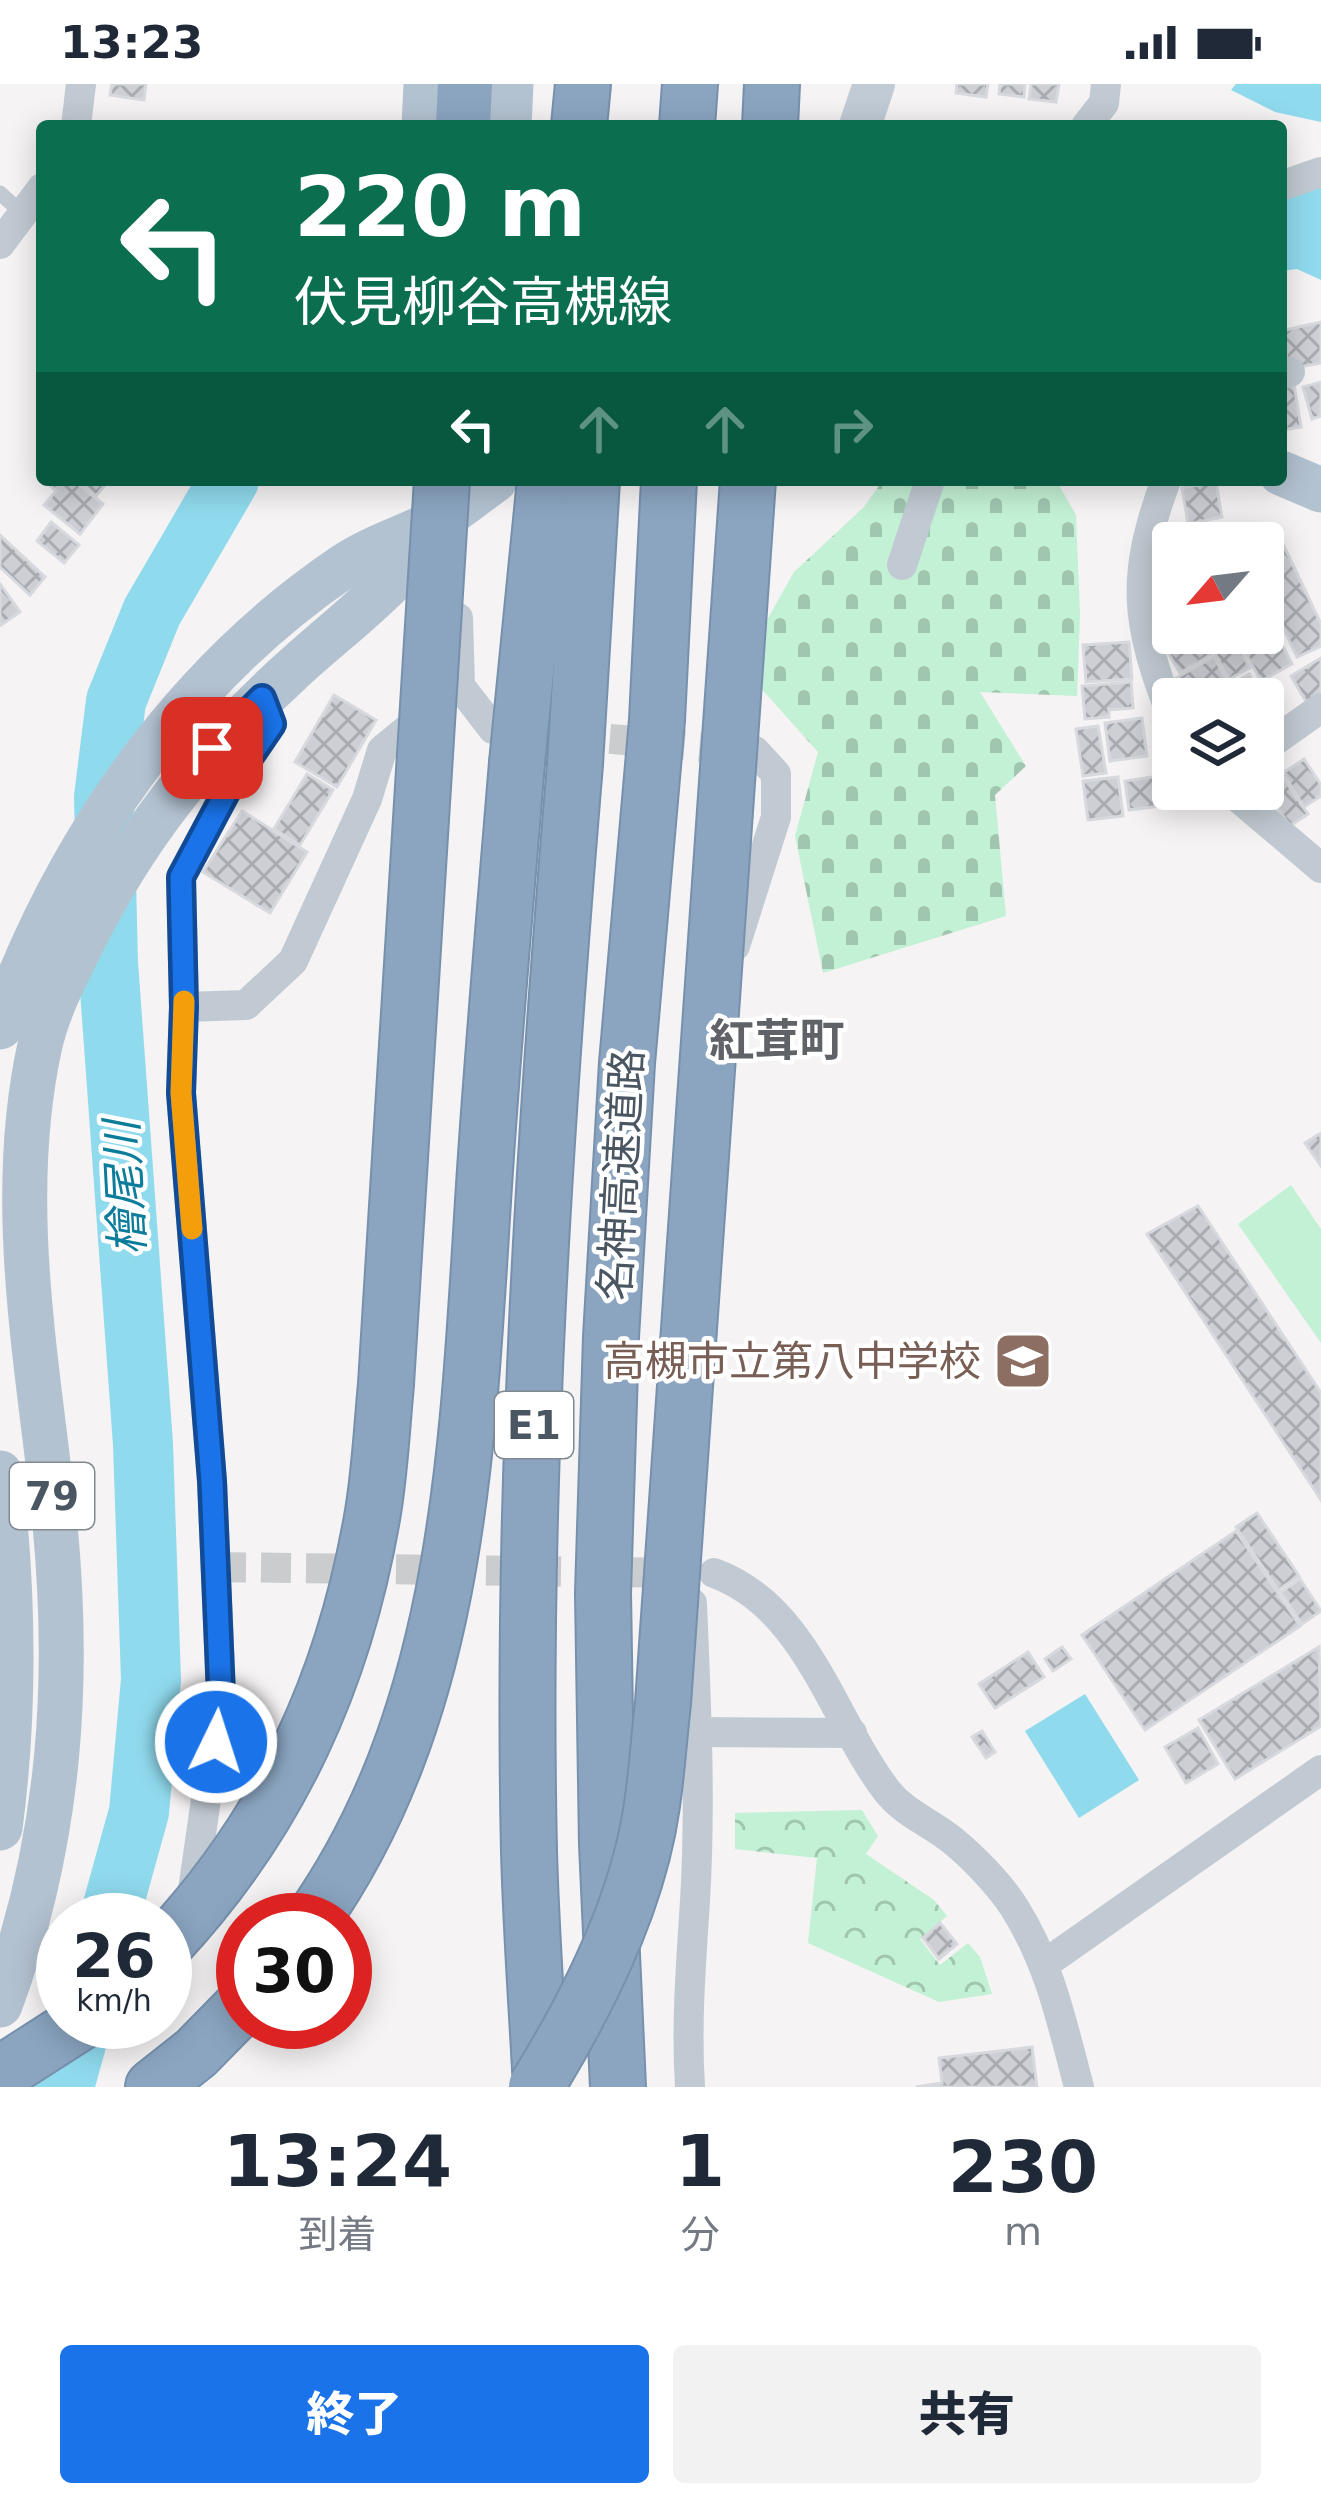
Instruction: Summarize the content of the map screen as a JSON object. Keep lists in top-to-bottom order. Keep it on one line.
{"streets":{"highway":["名神高速道路","E1"],"main road":["79"]},"districts":["紅茸町"],"water":["檜尾川"],"places":{"school or university":["高槻市立第八中学校"]},"north":"bottom left","page":{"status":"13:23","turn":["220 m","伏見柳谷高槻線"],"speed":"26 km/h","limit":"30","eta":["13:24","到着","1","分","230","m"],"buttons":["終了","共有"]}}
